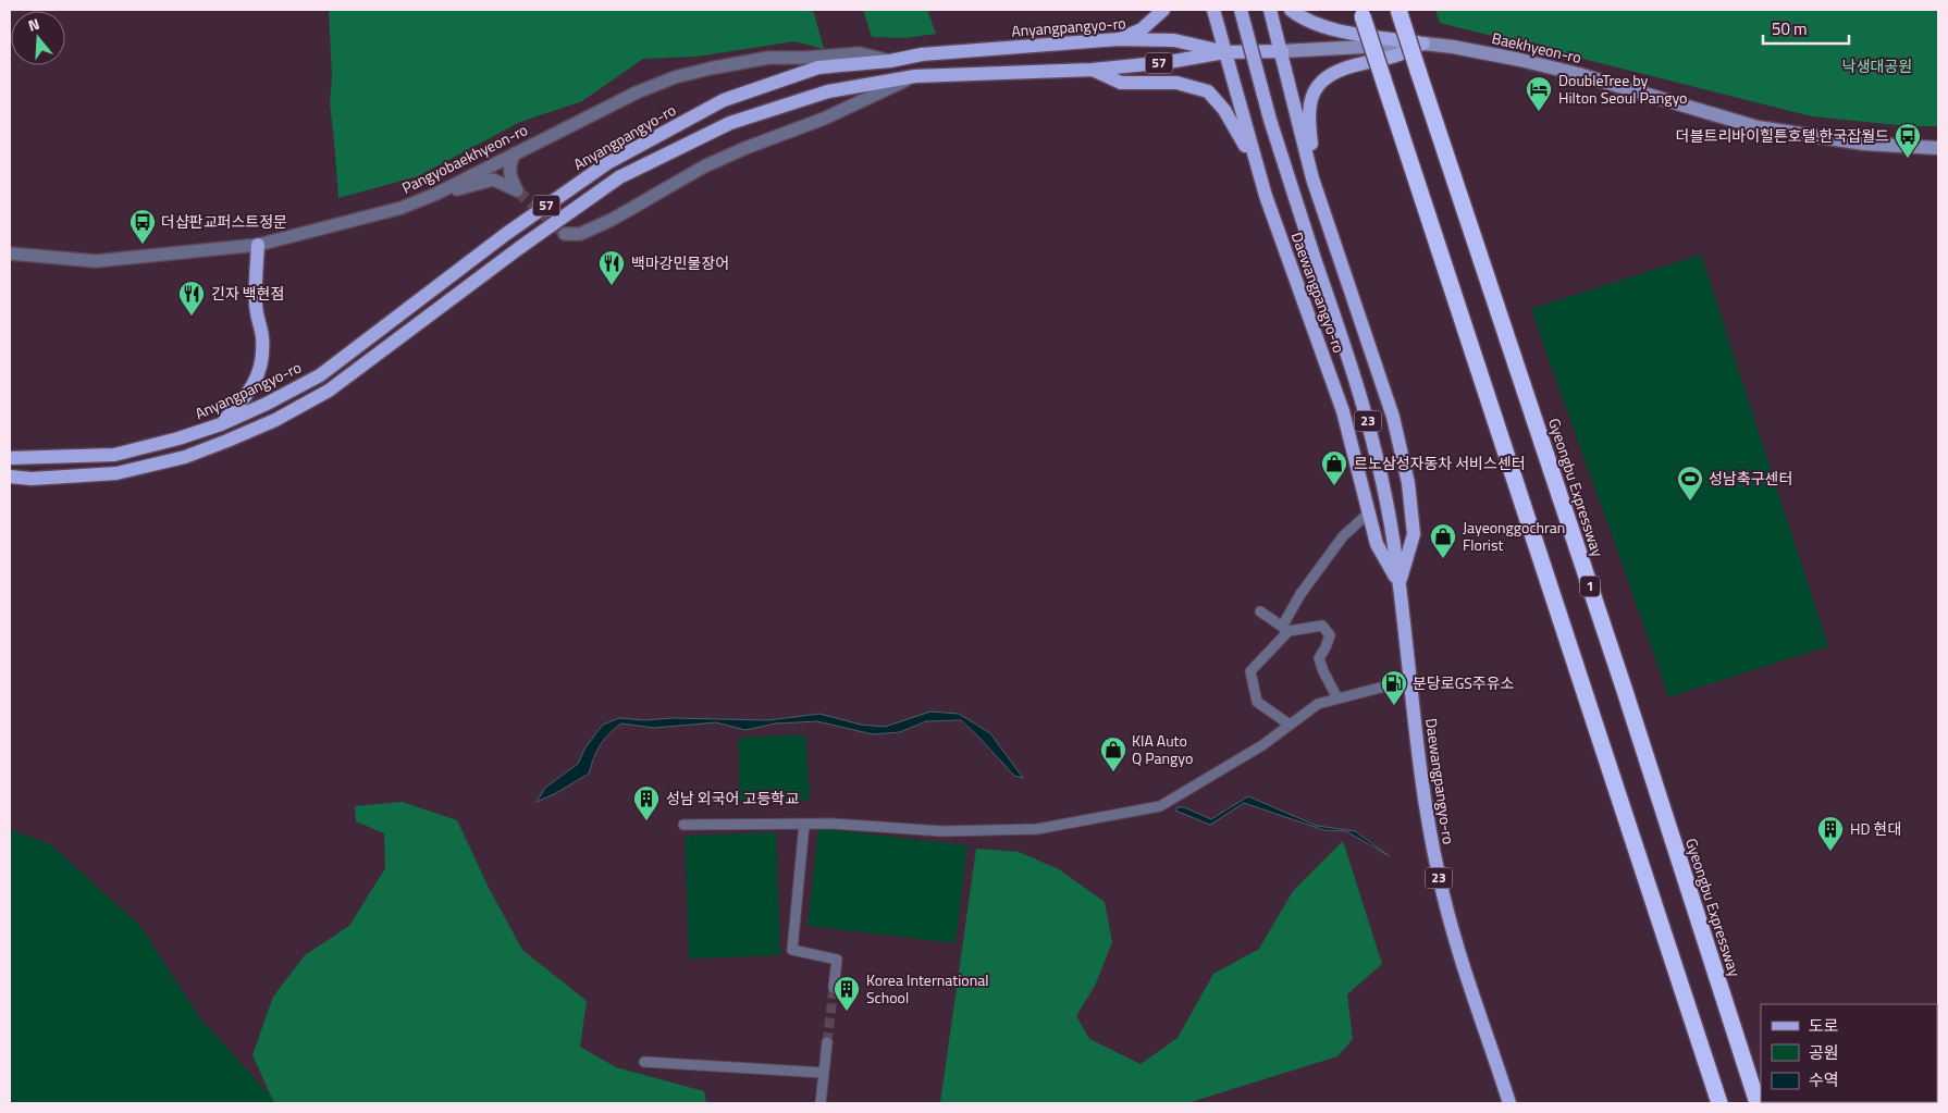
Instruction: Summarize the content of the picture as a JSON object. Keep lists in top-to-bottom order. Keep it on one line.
{"streets":{"highway":["Gyeongbu Expressway","1"],"main road":["Anyangpangyo-ro","Baekhyeon-ro","57","Daewangpangyo-ro","23"],"street":["Pangyobaekhyeon-ro"]},"crossings":[["Anyangpangyo-ro","Baekhyeon-ro"],["Anyangpangyo-ro","57"],["Anyangpangyo-ro","Pangyobaekhyeon-ro"],["Anyangpangyo-ro","Daewangpangyo-ro"],["Baekhyeon-ro","Daewangpangyo-ro"]],"parks":["낙생대공원"],"places":{"hotel":["DoubleTree by Hilton Seoul Pangyo"],"bus stop":["더블트리바이힐튼호텔.한국잡월드","더샵판교퍼스트정문"],"restaurant":["백마강민물장어","긴자 백현점"],"shop":["르노삼성자동차 서비스센터","Jayeonggochran Florist","KIA Auto Q Pangyo"],"sports":["성남축구센터"],"fuel station":["분당로GS주유소"],"building":["성남 외국어 고등학교","HD 현대","Korea International School"]},"legend":["도로","공원","수역"],"scale_bar":"50 m","north":"top"}
